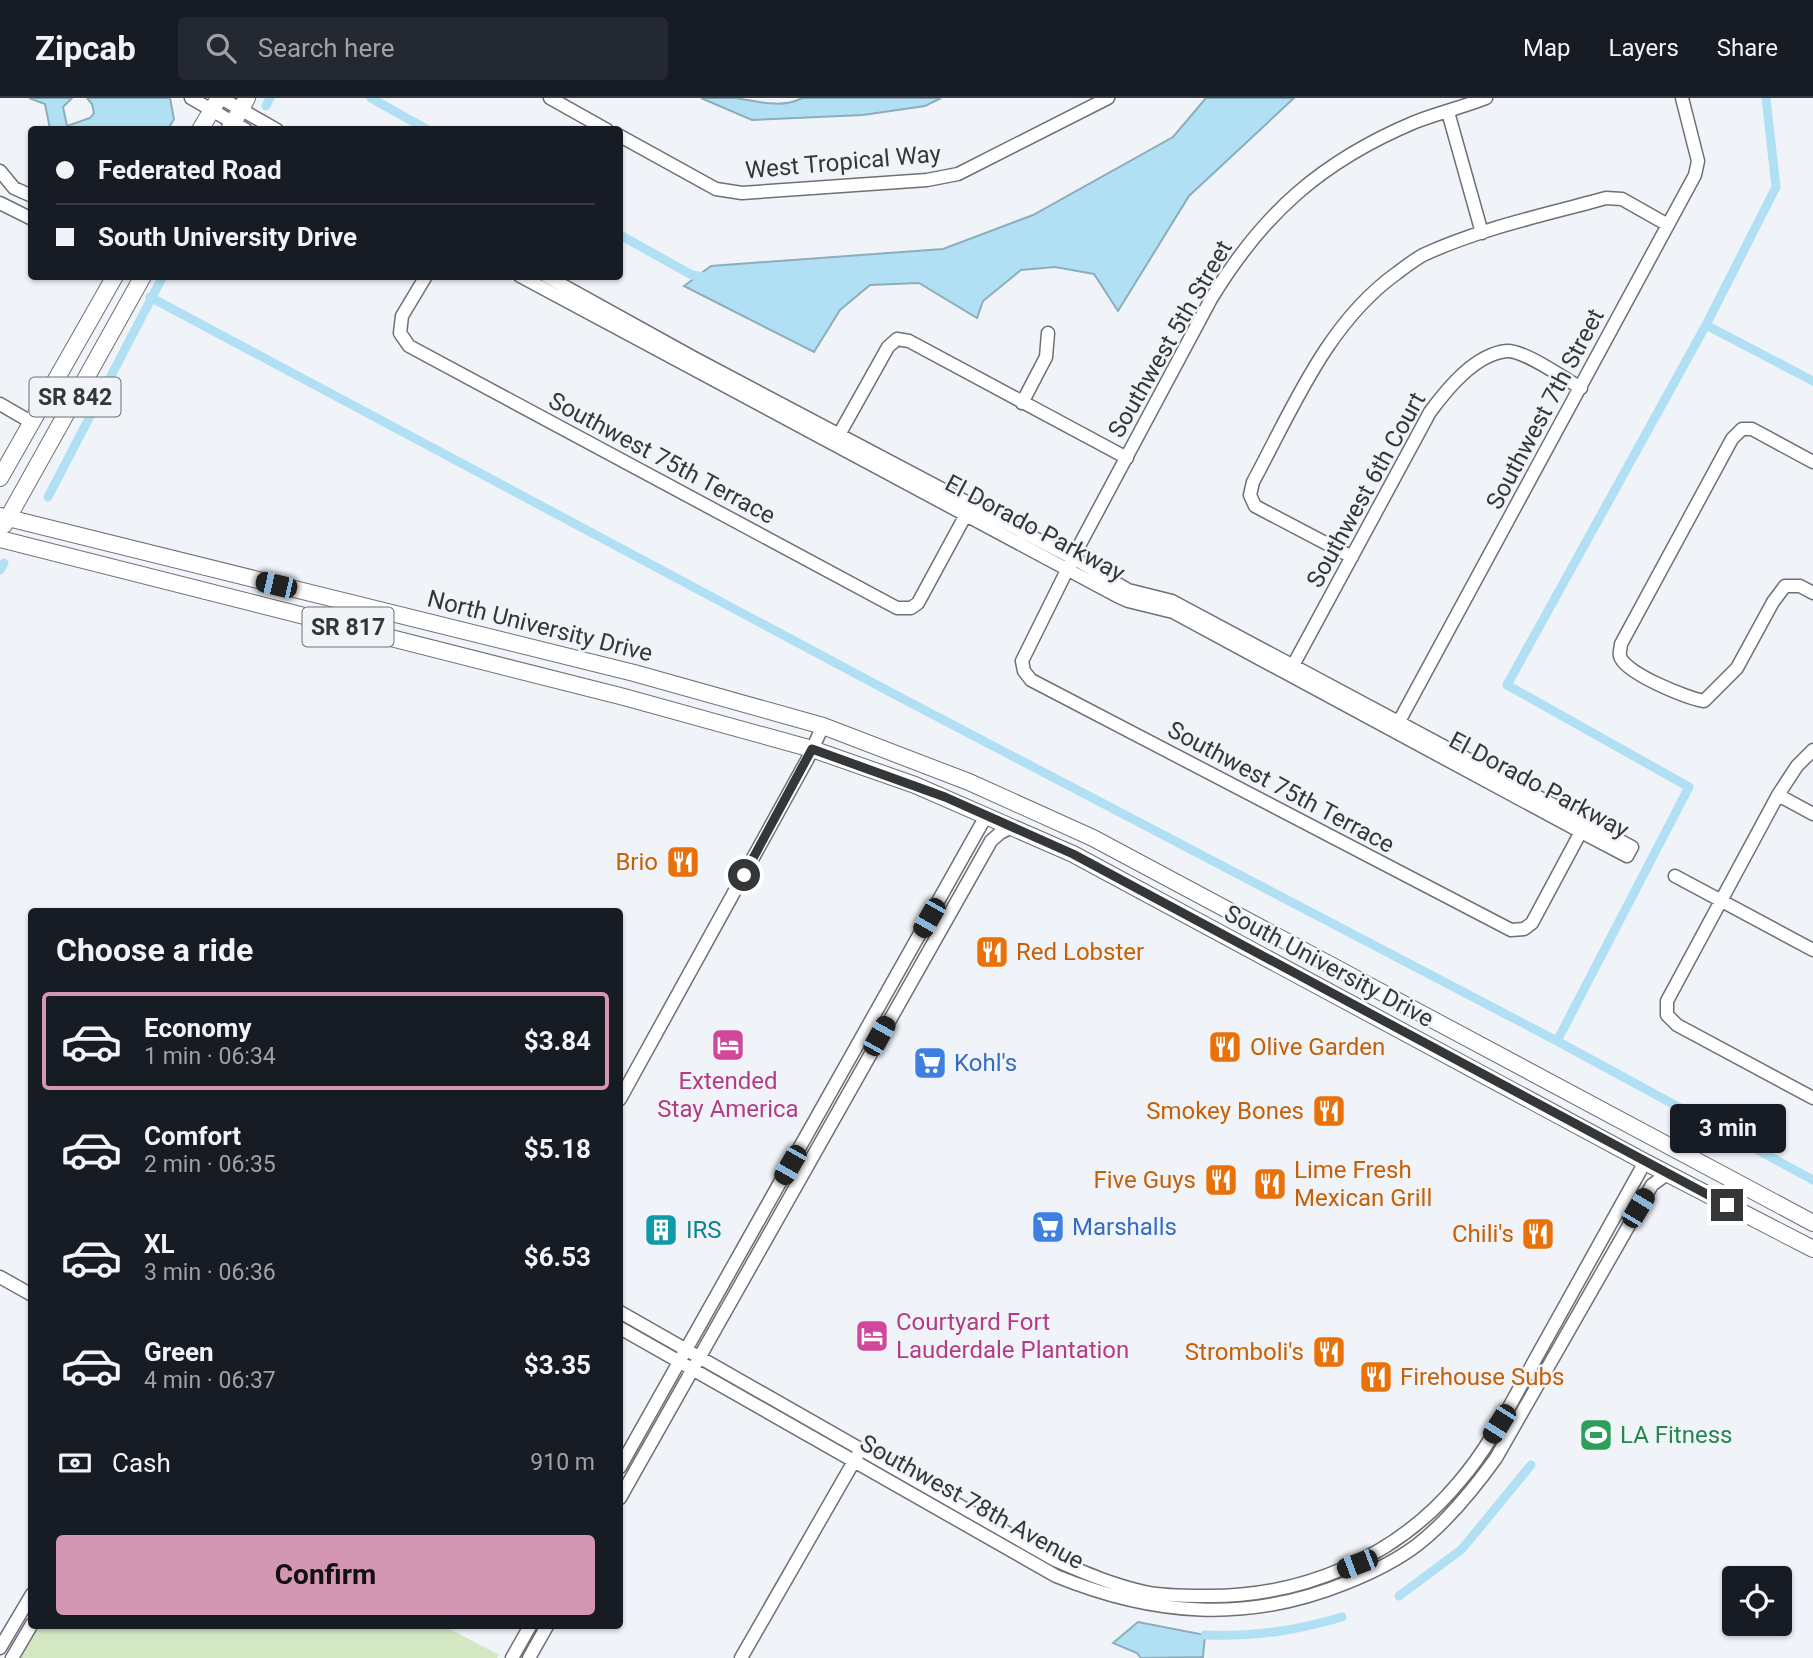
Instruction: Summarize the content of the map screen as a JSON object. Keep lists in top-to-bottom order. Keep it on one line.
{"streets":{"main road":["SR 842","North University Drive","SR 817","South University Drive"],"street":["West Tropical Way","Southwest 5th Street","Southwest 7th Street","Southwest 75th Terrace","Southwest 6th Court","El Dorado Parkway","Southwest 78th Avenue"]},"crossings":[["Southwest 5th Street","Southwest 75th Terrace"],["Southwest 5th Street","El Dorado Parkway"],["SR 842","North University Drive"],["Southwest 7th Street","Southwest 6th Court"],["Southwest 7th Street","El Dorado Parkway"],["Southwest 75th Terrace","El Dorado Parkway"],["Southwest 6th Court","El Dorado Parkway"],["North University Drive","South University Drive"],["South University Drive","Southwest 78th Avenue"]],"places":{"restaurant":["Brio","Red Lobster","Olive Garden","Smokey Bones","Five Guys","Lime Fresh Mexican Grill","Chili's","Stromboli's","Firehouse Subs"],"hotel":["Extended Stay America","Courtyard Fort Lauderdale Plantation"],"supermarket":["Kohl's","Marshalls"],"building":["IRS"],"sports":["LA Fitness"]},"page":{"header":"Zipcab","search":"Search here","nav":["Map","Layers","Share"],"banner":["Federated Road","South University Drive"],"heading":"Choose a ride","list":[{"name":"Economy","note":"1 min · 06:34","value":"$3.84"},{"name":"Comfort","note":"2 min · 06:35","value":"$5.18"},{"name":"XL","note":"3 min · 06:36","value":"$6.53"},{"name":"Green","note":"4 min · 06:37","value":"$3.35"}],"bubble":"3 min","pay":["Cash","910 m"],"buttons":"Confirm"}}
